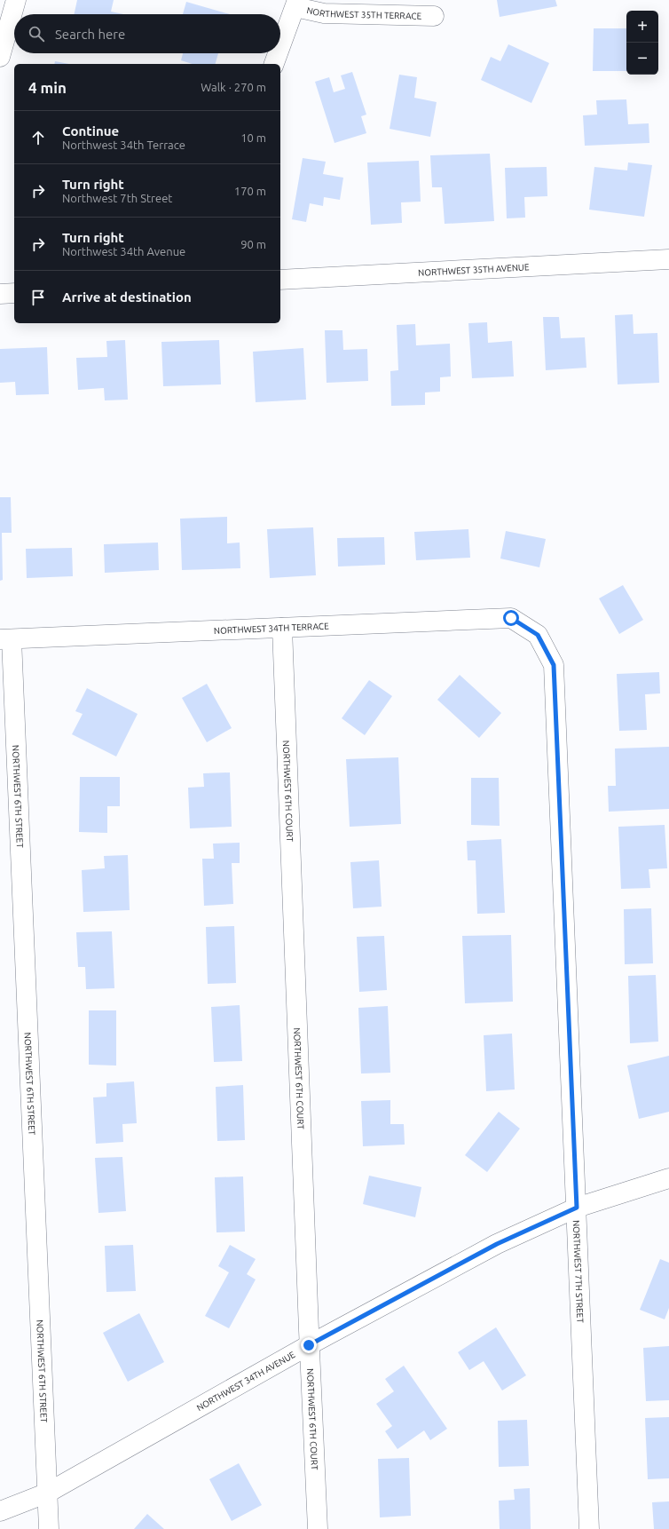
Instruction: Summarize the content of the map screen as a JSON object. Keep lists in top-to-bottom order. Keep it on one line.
{"streets":{"street":["NORTHWEST 35TH TERRACE","NORTHWEST 35TH AVENUE","NORTHWEST 34TH TERRACE","NORTHWEST 6TH COURT","NORTHWEST 6TH STREET","NORTHWEST 7TH STREET","NORTHWEST 34TH AVENUE"]},"crossings":[["NORTHWEST 34TH TERRACE","NORTHWEST 6TH COURT"],["NORTHWEST 34TH TERRACE","NORTHWEST 6TH STREET"],["NORTHWEST 34TH TERRACE","NORTHWEST 7TH STREET"],["NORTHWEST 6TH COURT","NORTHWEST 34TH AVENUE"],["NORTHWEST 6TH STREET","NORTHWEST 34TH AVENUE"],["NORTHWEST 7TH STREET","NORTHWEST 34TH AVENUE"]],"page":{"map_buttons":["+","−"],"search":"Search here","heading":["4 min","Walk · 270 m"],"list":[["Continue","Northwest 34th Terrace","10 m"],["Turn right","Northwest 7th Street","170 m"],["Turn right","Northwest 34th Avenue","90 m"],"Arrive at destination"]}}
